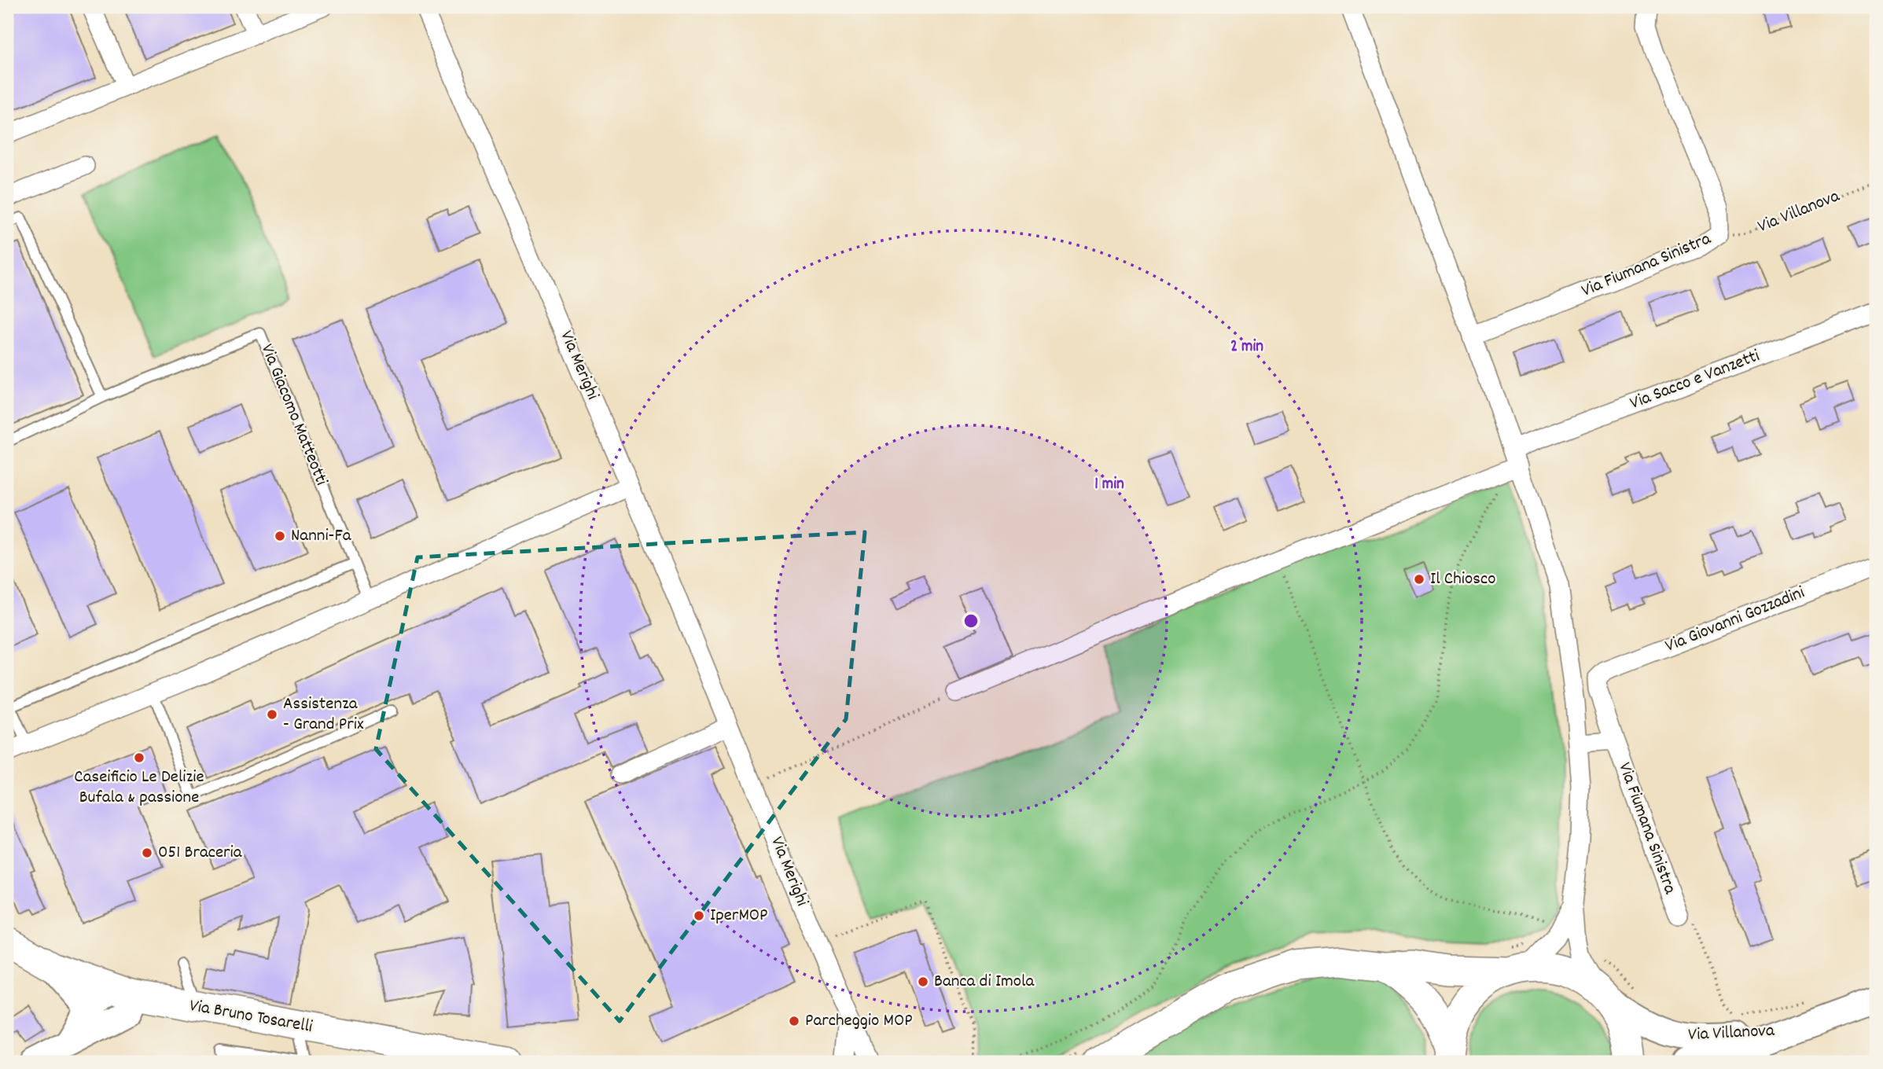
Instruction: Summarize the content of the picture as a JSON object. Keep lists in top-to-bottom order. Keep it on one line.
{"streets":{"main road":["Via Villanova","Via Bruno Tosarelli"],"street":["Via Fiumana Sinistra","Via Merighi","Via Sacco e Vanzetti","Via Giovanni Gozzadini"],"lane":["Via Giacomo Matteotti"]},"crossings":[["Via Villanova","Via Fiumana Sinistra"],["Via Fiumana Sinistra","Via Giovanni Gozzadini"]],"places":["Nanni-Fa","Il Chiosco","Assistenza - Grand Prix","Caseificio Le Delizie Bufala & passione","051 Braceria","IperMOP","Banca di Imola","Parcheggio MOP"],"rings":["2 min","1 min"]}
